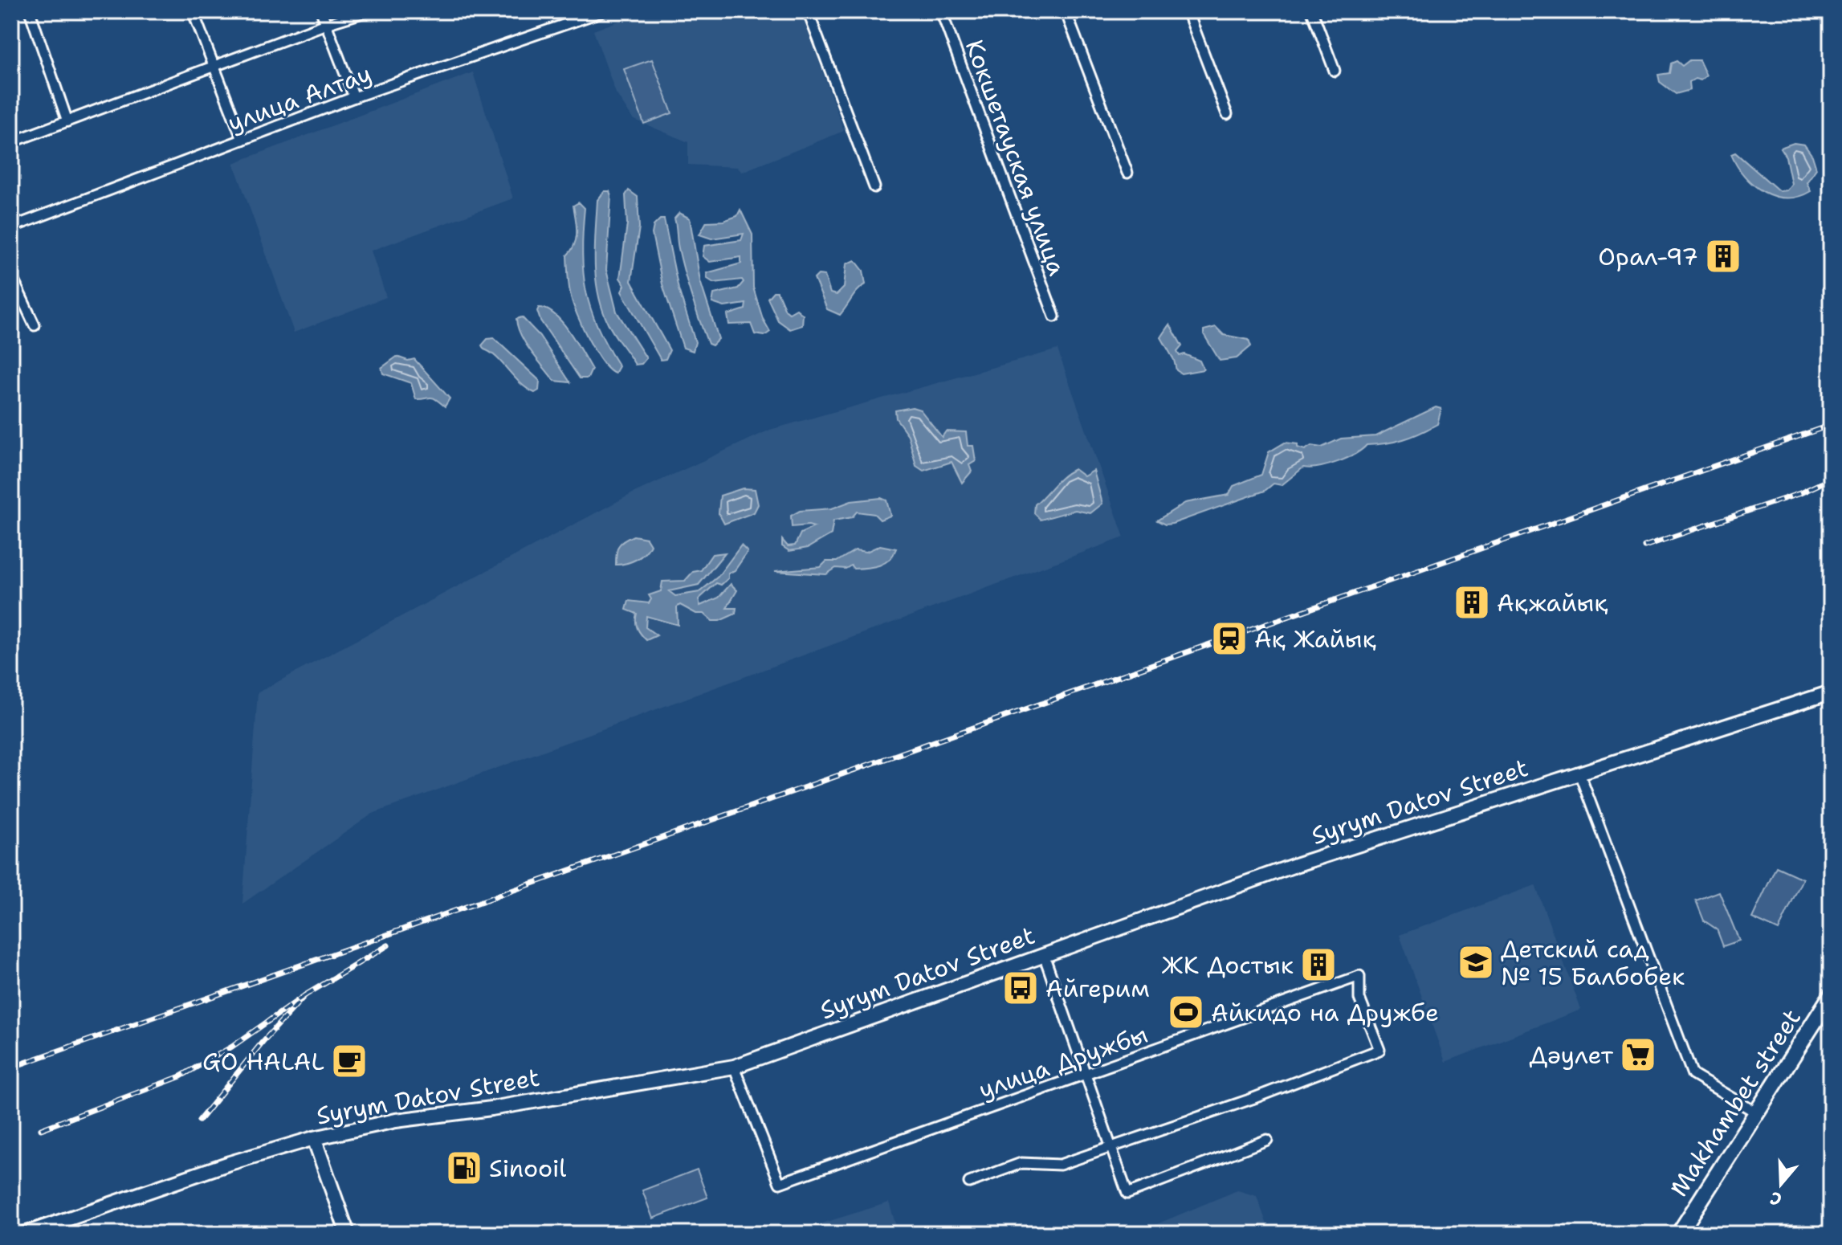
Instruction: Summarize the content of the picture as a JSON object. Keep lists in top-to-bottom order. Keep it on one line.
{"streets":{"main road":["Syrym Datov Street","Makhambet street"],"street":["улица Алтау","Кокшетауская улица","улица Дружбы"]},"crossings":[["Syrym Datov Street","улица Дружбы"]],"places":{"building":["Орал-97","Ақжайық","ЖК Достык"],"station":["Ақ Жайық"],"school or university":["Детский сад № 15 Балбобек"],"bus stop":["Айгерим"],"sports":["Айкидо на Дружбе"],"supermarket":["Дәулет"],"cafe":["GO HALAL"],"fuel station":["Sinooil"]},"north":"bottom"}
